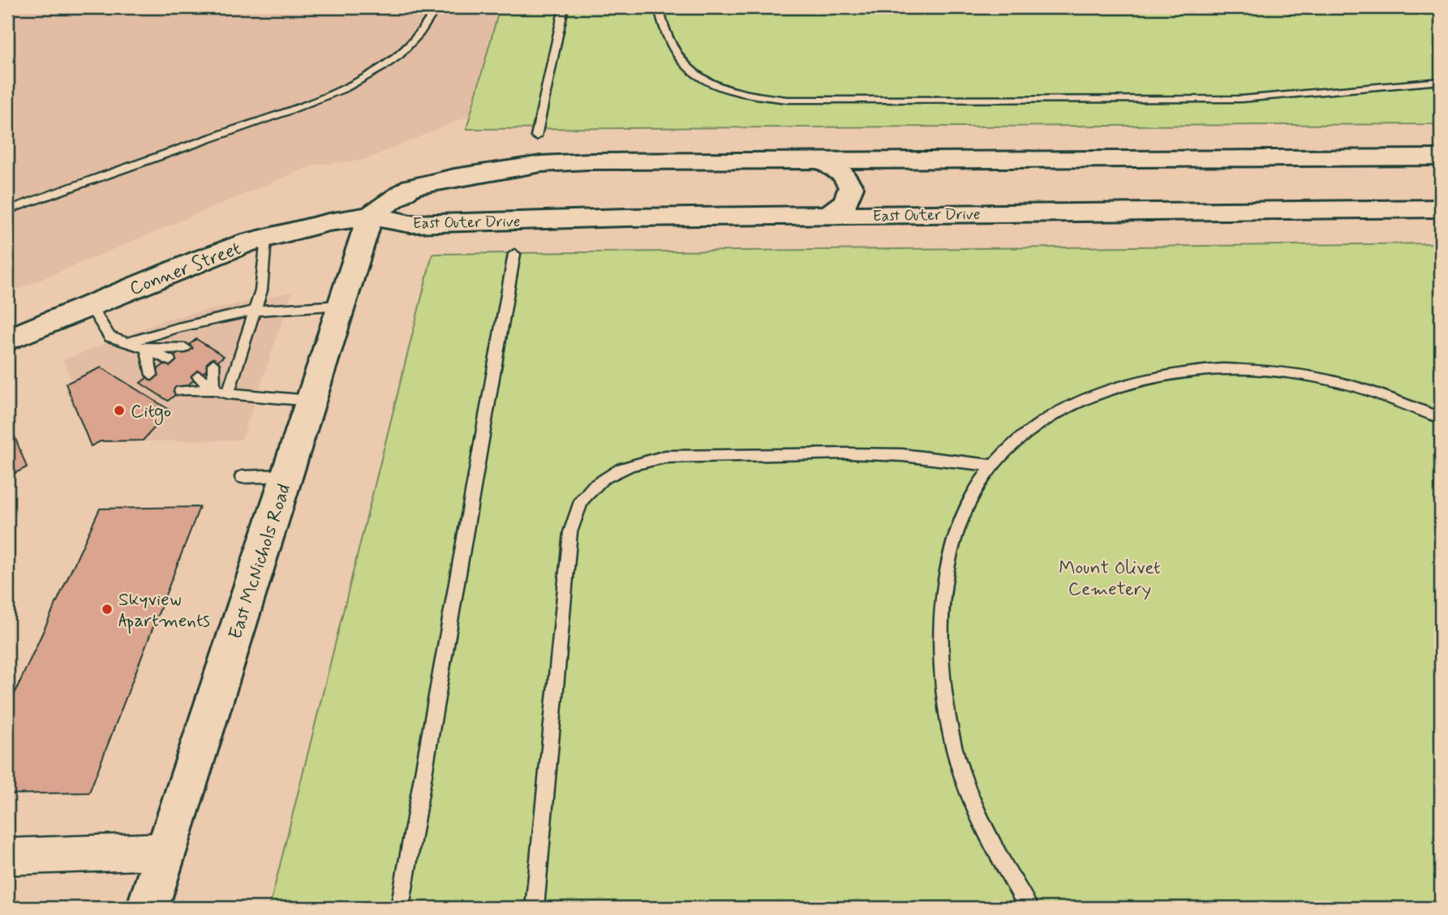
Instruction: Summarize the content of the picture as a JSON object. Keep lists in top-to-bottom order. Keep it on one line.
{"streets":{"main road":["East Outer Drive","Conner Street","East McNichols Road"]},"crossings":[["East Outer Drive","Conner Street"],["East Outer Drive","East McNichols Road"],["Conner Street","East McNichols Road"]],"parks":["Mount Olivet Cemetery"],"places":["Citgo","Skyview Apartments"]}
